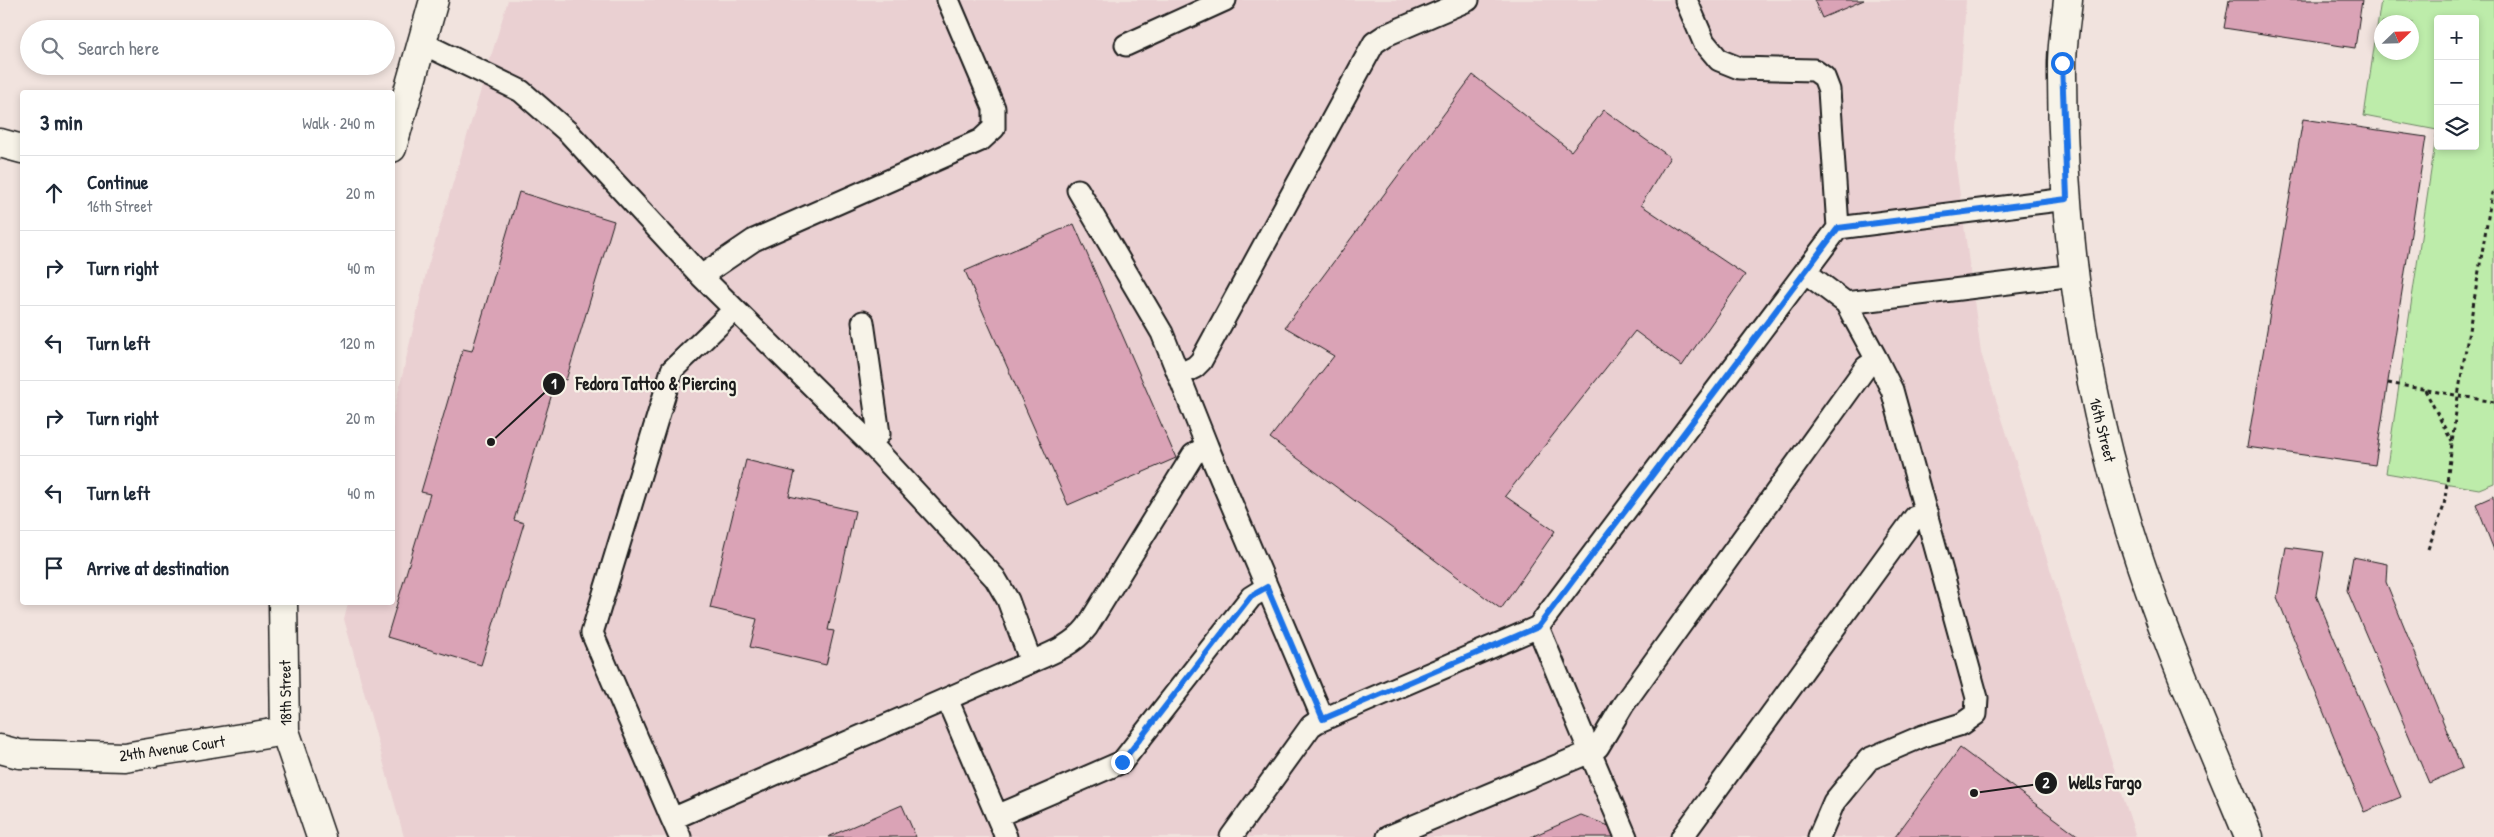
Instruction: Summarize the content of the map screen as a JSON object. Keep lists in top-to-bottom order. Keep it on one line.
{"streets":{"main road":["16th Street","18th Street","24th Avenue Court"]},"crossings":[["18th Street","24th Avenue Court"]],"places":["Fedora Tattoo & Piercing","Wells Fargo"],"north":"top right","page":{"map_buttons":["+","−"],"search":"Search here","heading":["3 min","Walk · 240 m"],"list":[["Continue","16th Street","20 m"],["Turn right","40 m"],["Turn left","120 m"],["Turn right","20 m"],["Turn left","40 m"],"Arrive at destination"]}}
